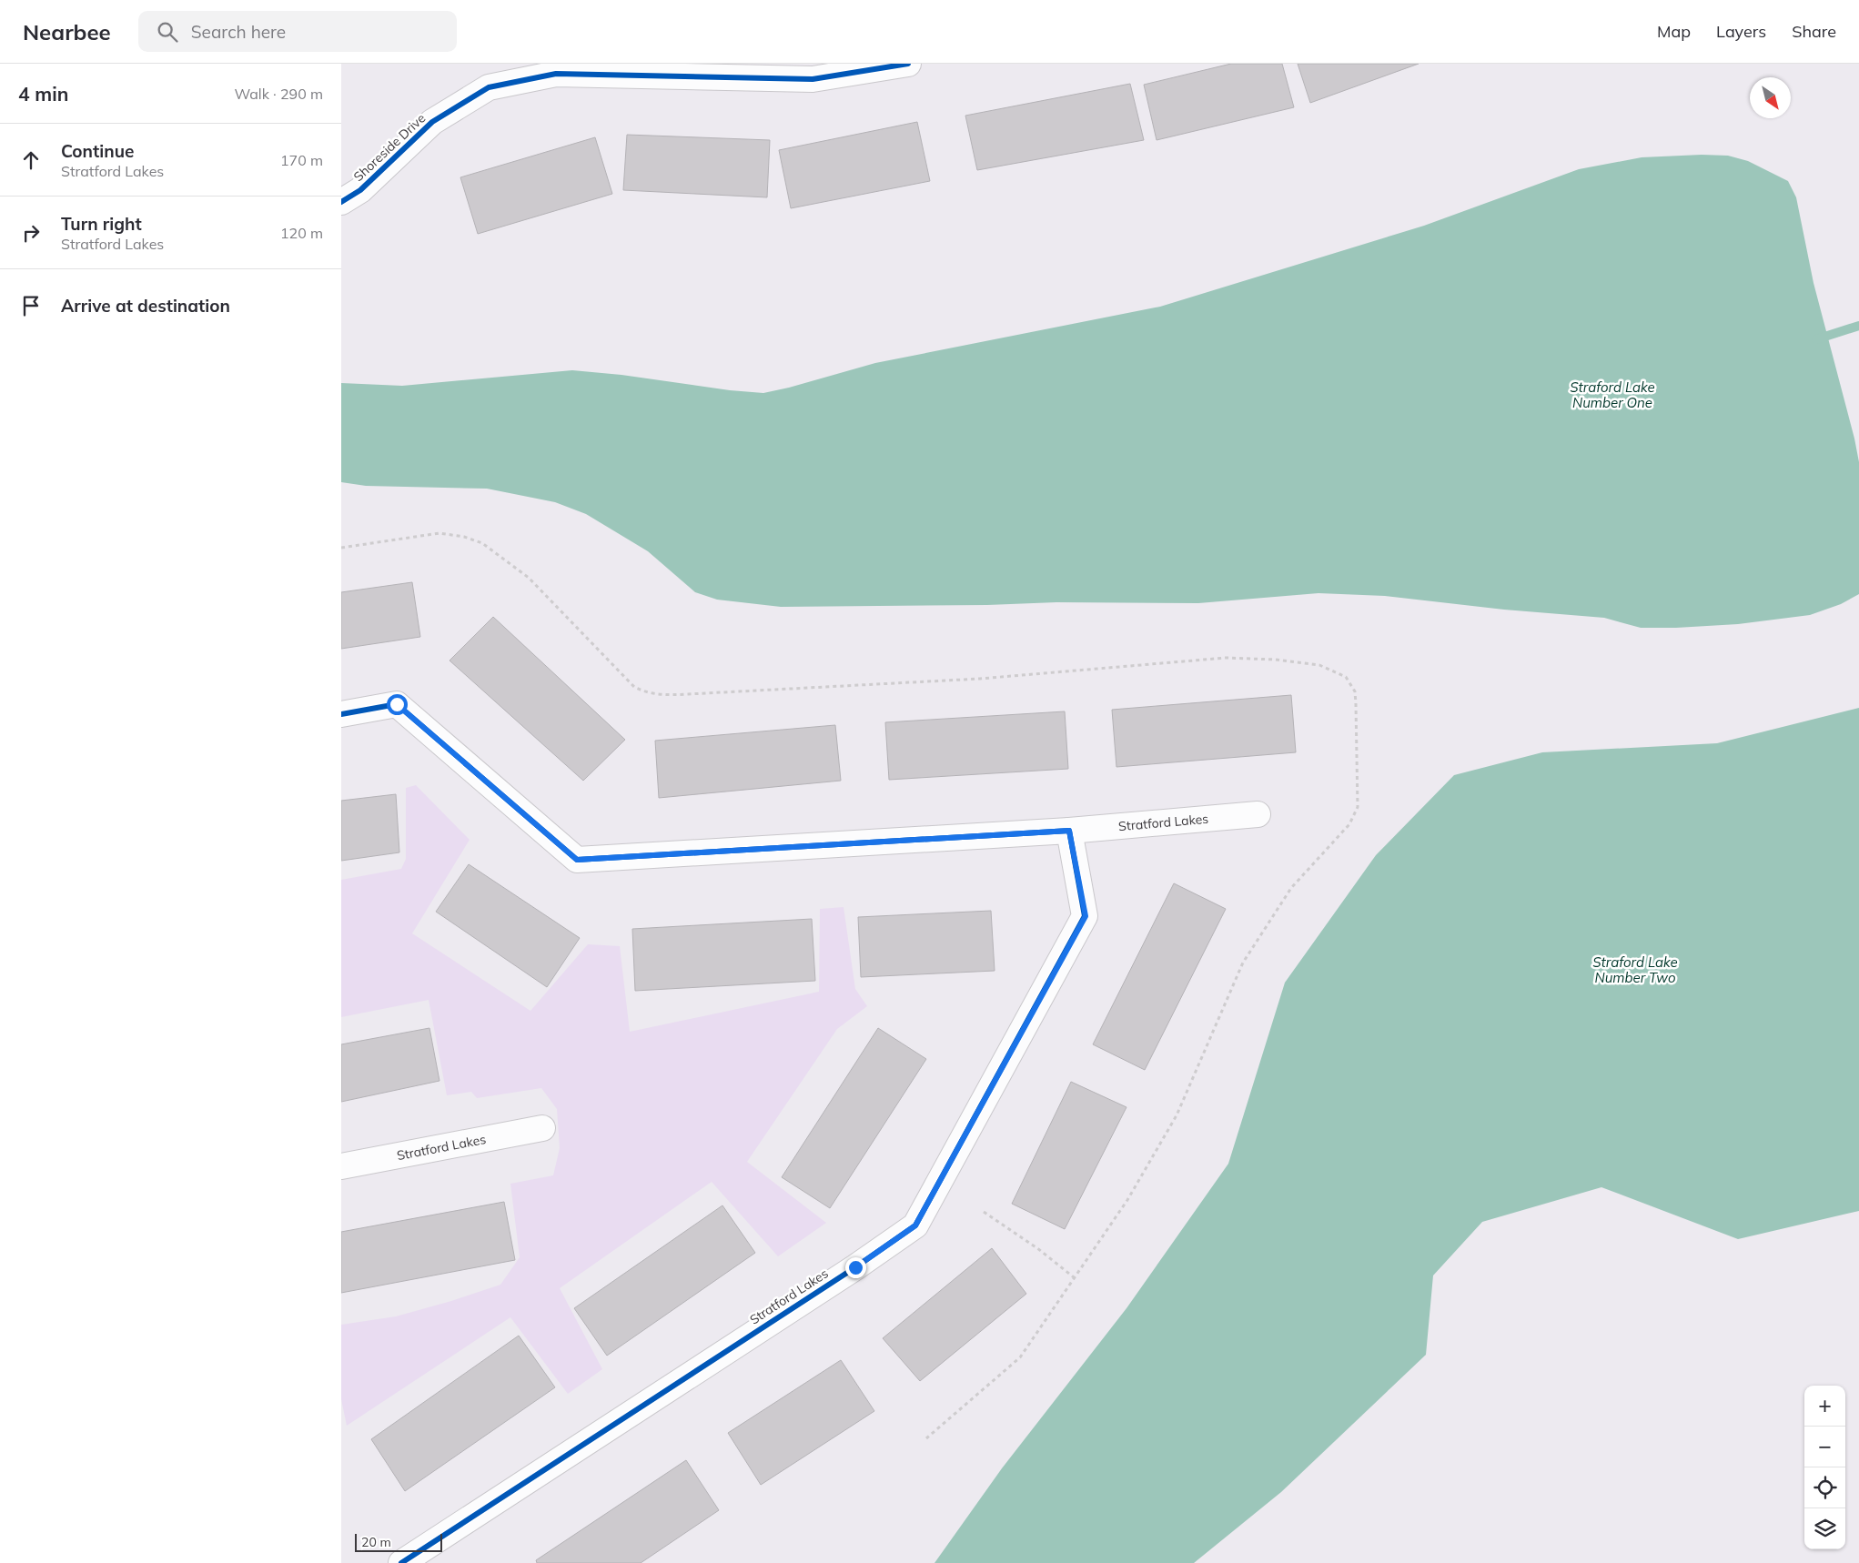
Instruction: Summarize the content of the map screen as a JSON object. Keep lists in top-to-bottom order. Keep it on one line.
{"streets":{"street":["Shoreside Drive","Stratford Lakes"]},"water":["Straford Lake Number One","Straford Lake Number Two"],"scale_bar":"20 m","north":"bottom right","page":{"header":"Nearbee","search":"Search here","nav":["Map","Layers","Share"],"heading":["4 min","Walk · 290 m"],"list":[["Continue","Stratford Lakes","170 m"],["Turn right","Stratford Lakes","120 m"],"Arrive at destination"],"map_buttons":["+","−"],"scale":"20 m"}}
